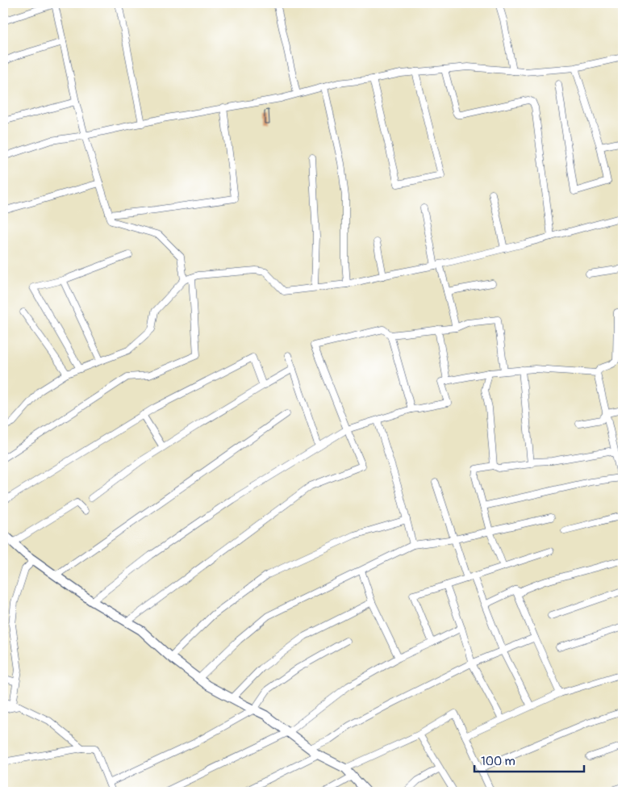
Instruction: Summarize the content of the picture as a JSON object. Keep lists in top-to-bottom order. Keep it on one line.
{"scale_bar":"100 m"}
